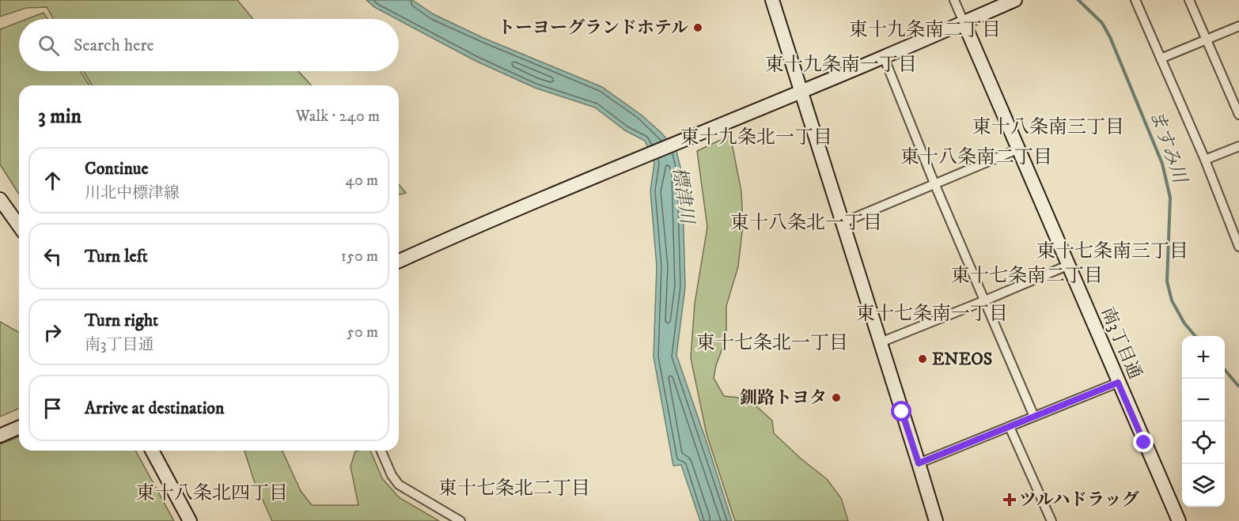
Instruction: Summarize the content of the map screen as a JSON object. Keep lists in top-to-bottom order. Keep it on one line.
{"streets":{"street":["南3丁目通"]},"districts":["東十九条南二丁目","東十九条南一丁目","東十八条南三丁目","東十九条北一丁目","東十八条南二丁目","東十八条北一丁目","東十七条南三丁目","東十七条南二丁目","東十七条南一丁目","東十七条北一丁目","東十七条北二丁目","東十八条北四丁目"],"water":["ますみ川","標津川"],"places":{"other":["トーヨーグランドホテル","ENEOS","釧路トヨタ"],"health":["ツルハドラッグ"]},"page":{"search":"Search here","heading":["3 min","Walk · 240 m"],"list":[["Continue","川北中標津線","40 m"],["Turn left","150 m"],["Turn right","南3丁目通","50 m"],"Arrive at destination"],"map_buttons":["+","−"]}}
